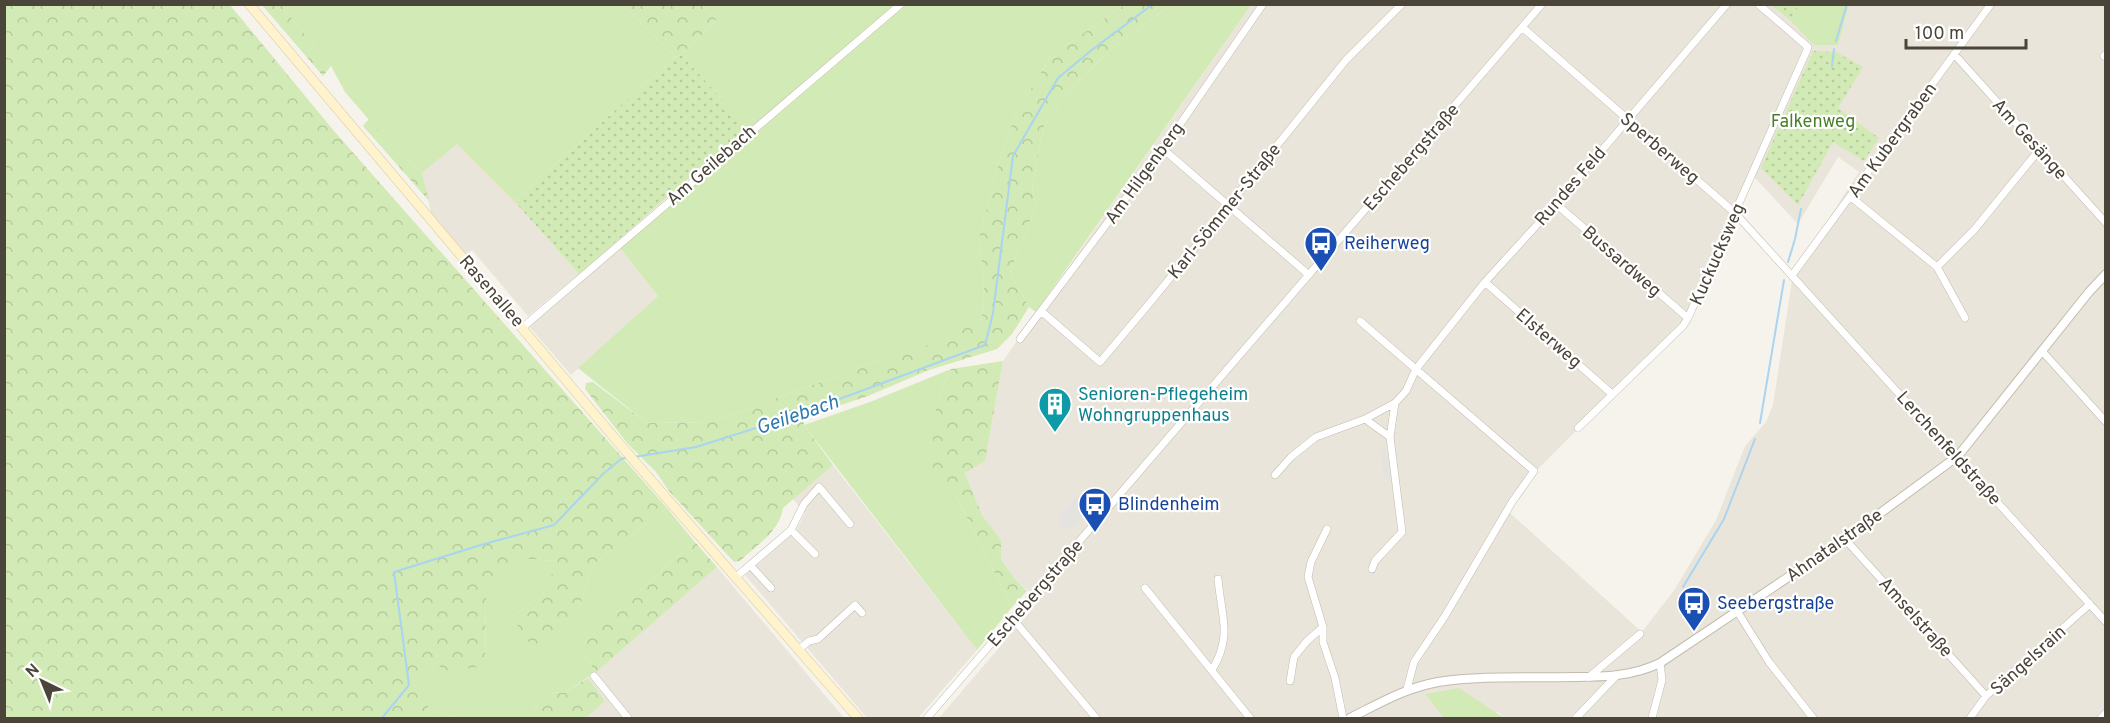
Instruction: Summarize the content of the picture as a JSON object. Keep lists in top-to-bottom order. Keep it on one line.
{"streets":{"main road":["Rasenallee"],"street":["Am Gesänge","Am Kubergraben","Sperberweg","Eschebergstraße","Am Geilebach","Am Hilgenberg","Rundes Feld","Karl-Sömmer-Straße","Kuckucksweg","Bussardweg","Elsterweg","Lerchenfeldstraße","Ahnatalstraße","Amselstraße","Sängelsrain"]},"crossings":[["Am Gesänge","Am Kubergraben"],["Am Kubergraben","Sperberweg"],["Am Kubergraben","Lerchenfeldstraße"],["Sperberweg","Eschebergstraße"],["Sperberweg","Rundes Feld"],["Sperberweg","Kuckucksweg"],["Sperberweg","Lerchenfeldstraße"],["Am Geilebach","Rasenallee"],["Am Hilgenberg","Karl-Sömmer-Straße"],["Rundes Feld","Bussardweg"],["Rundes Feld","Elsterweg"],["Kuckucksweg","Bussardweg"],["Kuckucksweg","Elsterweg"],["Lerchenfeldstraße","Ahnatalstraße"],["Lerchenfeldstraße","Sängelsrain"],["Ahnatalstraße","Amselstraße"],["Amselstraße","Sängelsrain"]],"water":["Geilebach"],"parks":["Falkenweg"],"places":{"bus stop":["Reiherweg","Blindenheim","Seebergstraße"],"building":["Senioren-Pflegeheim Wohngruppenhaus"]},"scale_bar":"100 m","north":"top left"}
